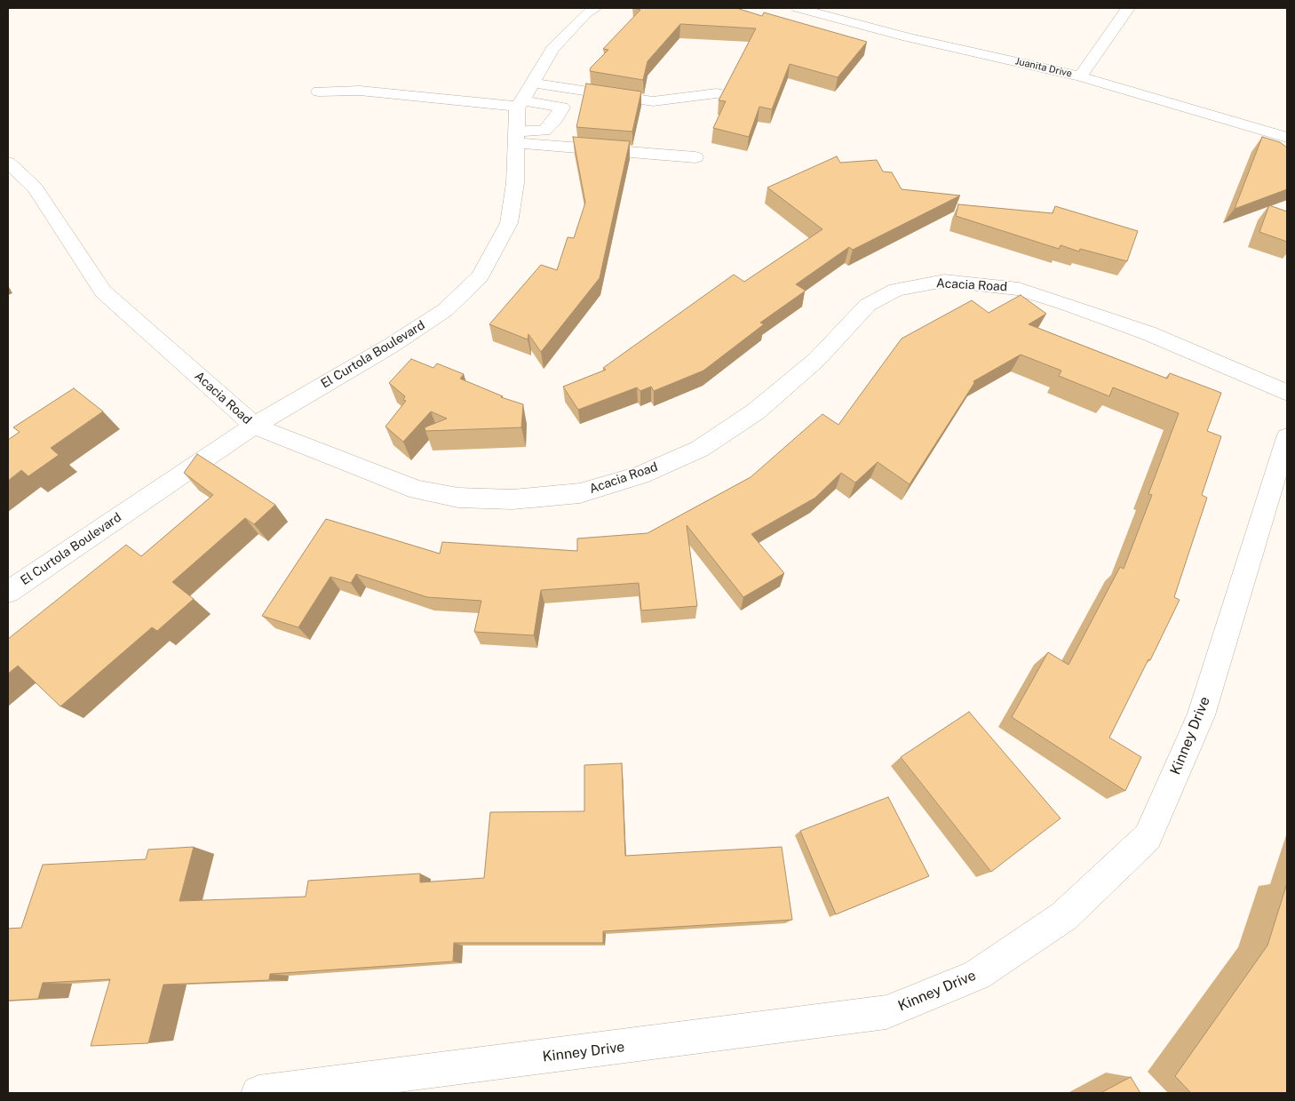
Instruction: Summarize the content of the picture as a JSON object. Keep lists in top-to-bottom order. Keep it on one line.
{"streets":{"street":["Juanita Drive","Acacia Road","El Curtola Boulevard","Kinney Drive"]},"crossings":[["Acacia Road","El Curtola Boulevard"]]}
